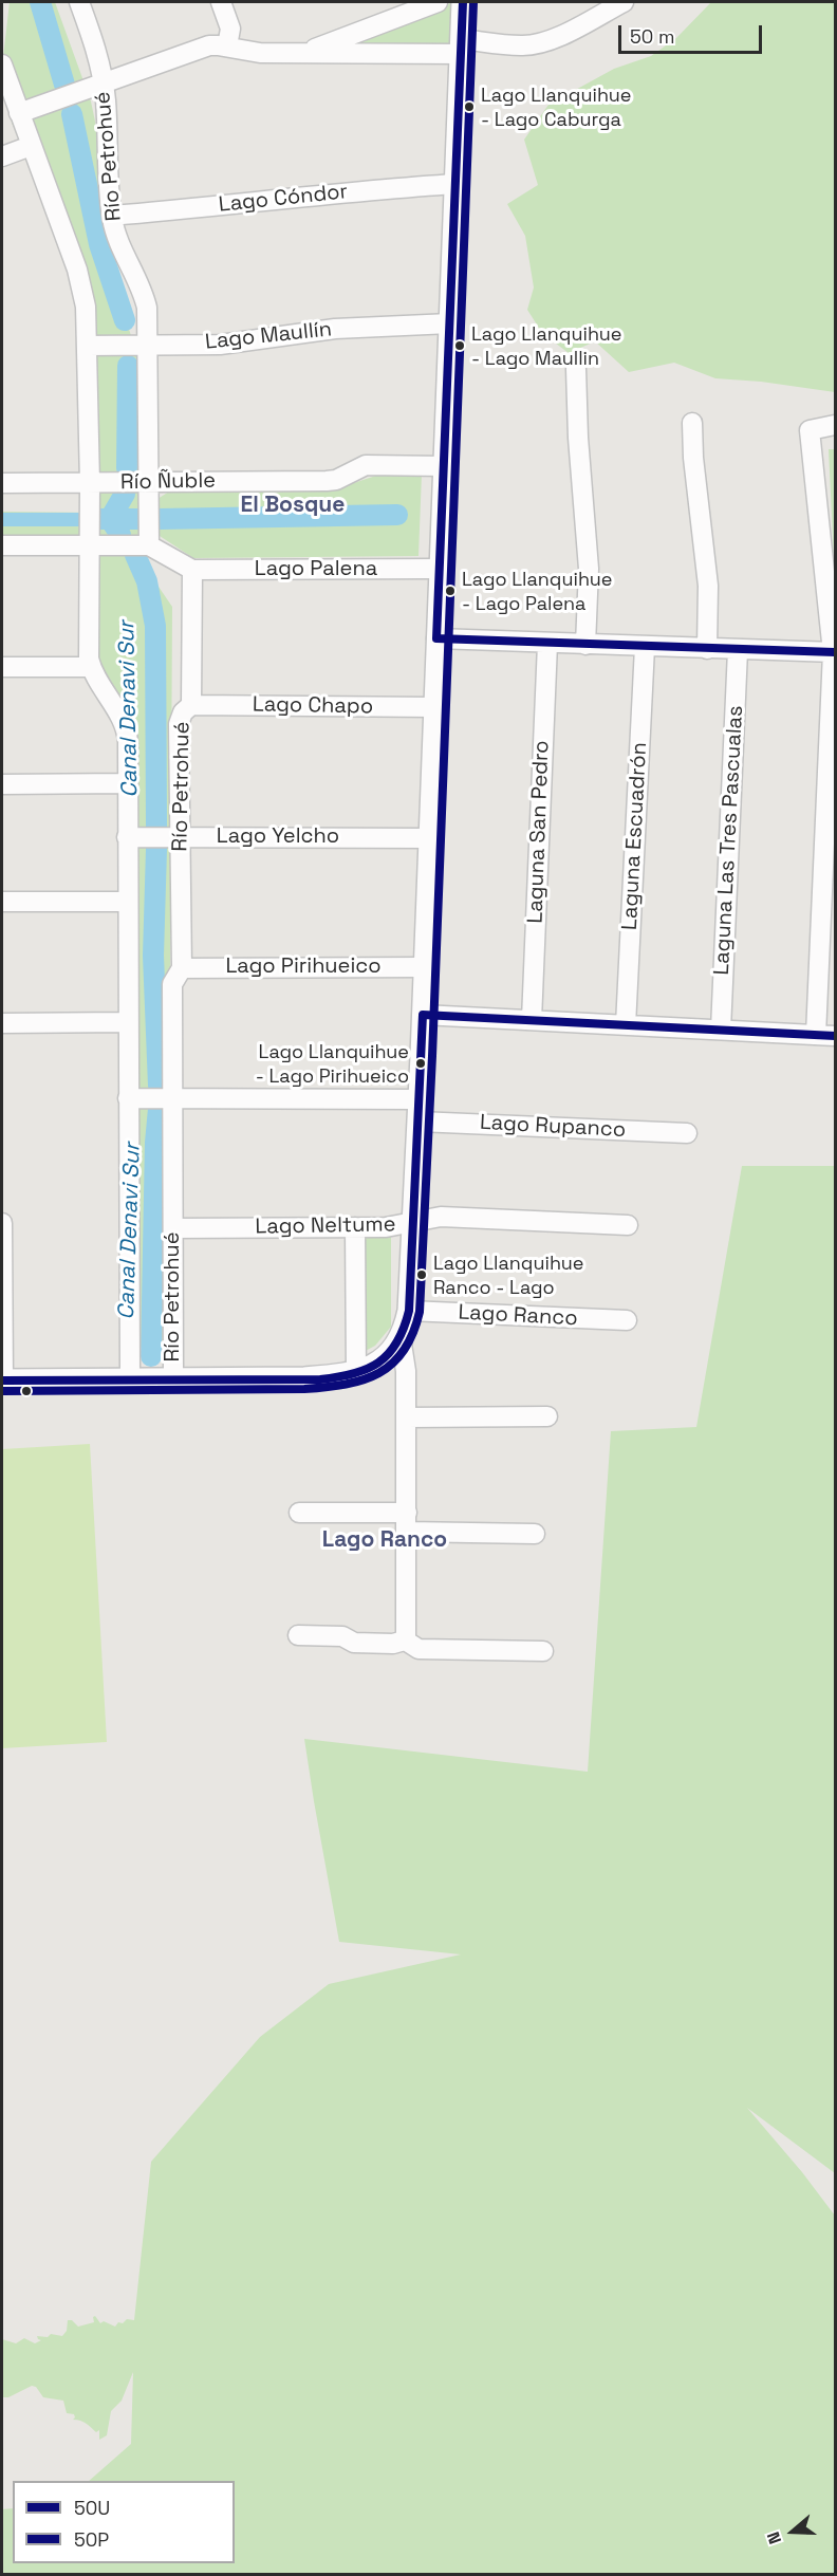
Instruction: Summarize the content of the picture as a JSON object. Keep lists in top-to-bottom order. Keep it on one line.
{"streets":{"street":["Río Petrohué","Lago Cóndor","Lago Maullín","Río Ñuble","Lago Palena","Lago Chapo","Laguna San Pedro","Laguna Escuadrón","Lago Yelcho","Laguna Las Tres Pascualas","Lago Pirihueico","Lago Rupanco","Lago Neltume","Lago Ranco"]},"crossings":[["Río Petrohué","Lago Cóndor"],["Río Petrohué","Lago Maullín"],["Río Petrohué","Río Ñuble"],["Río Petrohué","Lago Palena"],["Río Petrohué","Lago Chapo"],["Río Petrohué","Lago Yelcho"],["Río Petrohué","Lago Pirihueico"],["Río Petrohué","Lago Rupanco"],["Río Petrohué","Lago Neltume"]],"districts":["El Bosque","Lago Ranco"],"water":["Canal Denavi Sur"],"places":["Lago Llanquihue - Lago Caburga","Lago Llanquihue - Lago Maullin","Lago Llanquihue - Lago Palena","Lago Llanquihue - Lago Pirihueico","Lago Llanquihue Ranco - Lago"],"lines":["transit line 50U","transit line 50P"],"legend":["50U","50P"],"scale_bar":"50 m","north":"left"}
